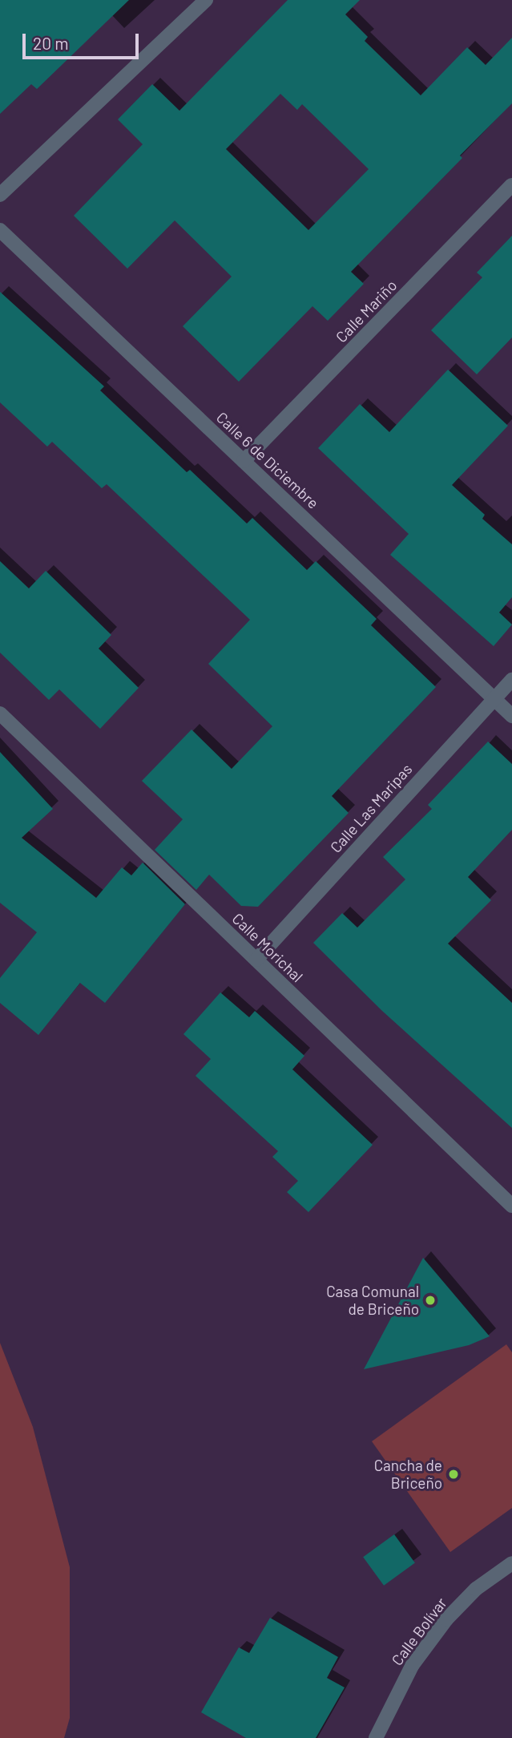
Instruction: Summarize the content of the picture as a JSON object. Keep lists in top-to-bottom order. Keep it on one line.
{"streets":{"street":["Calle Mariño","Calle 6 de Diciembre","Calle Las Maripas","Calle Morichal","Calle Bolívar"]},"crossings":[["Calle Mariño","Calle 6 de Diciembre"],["Calle 6 de Diciembre","Calle Las Maripas"],["Calle Las Maripas","Calle Morichal"]],"places":["Casa Comunal de Briceño","Cancha de Briceño"],"scale_bar":"20 m"}
